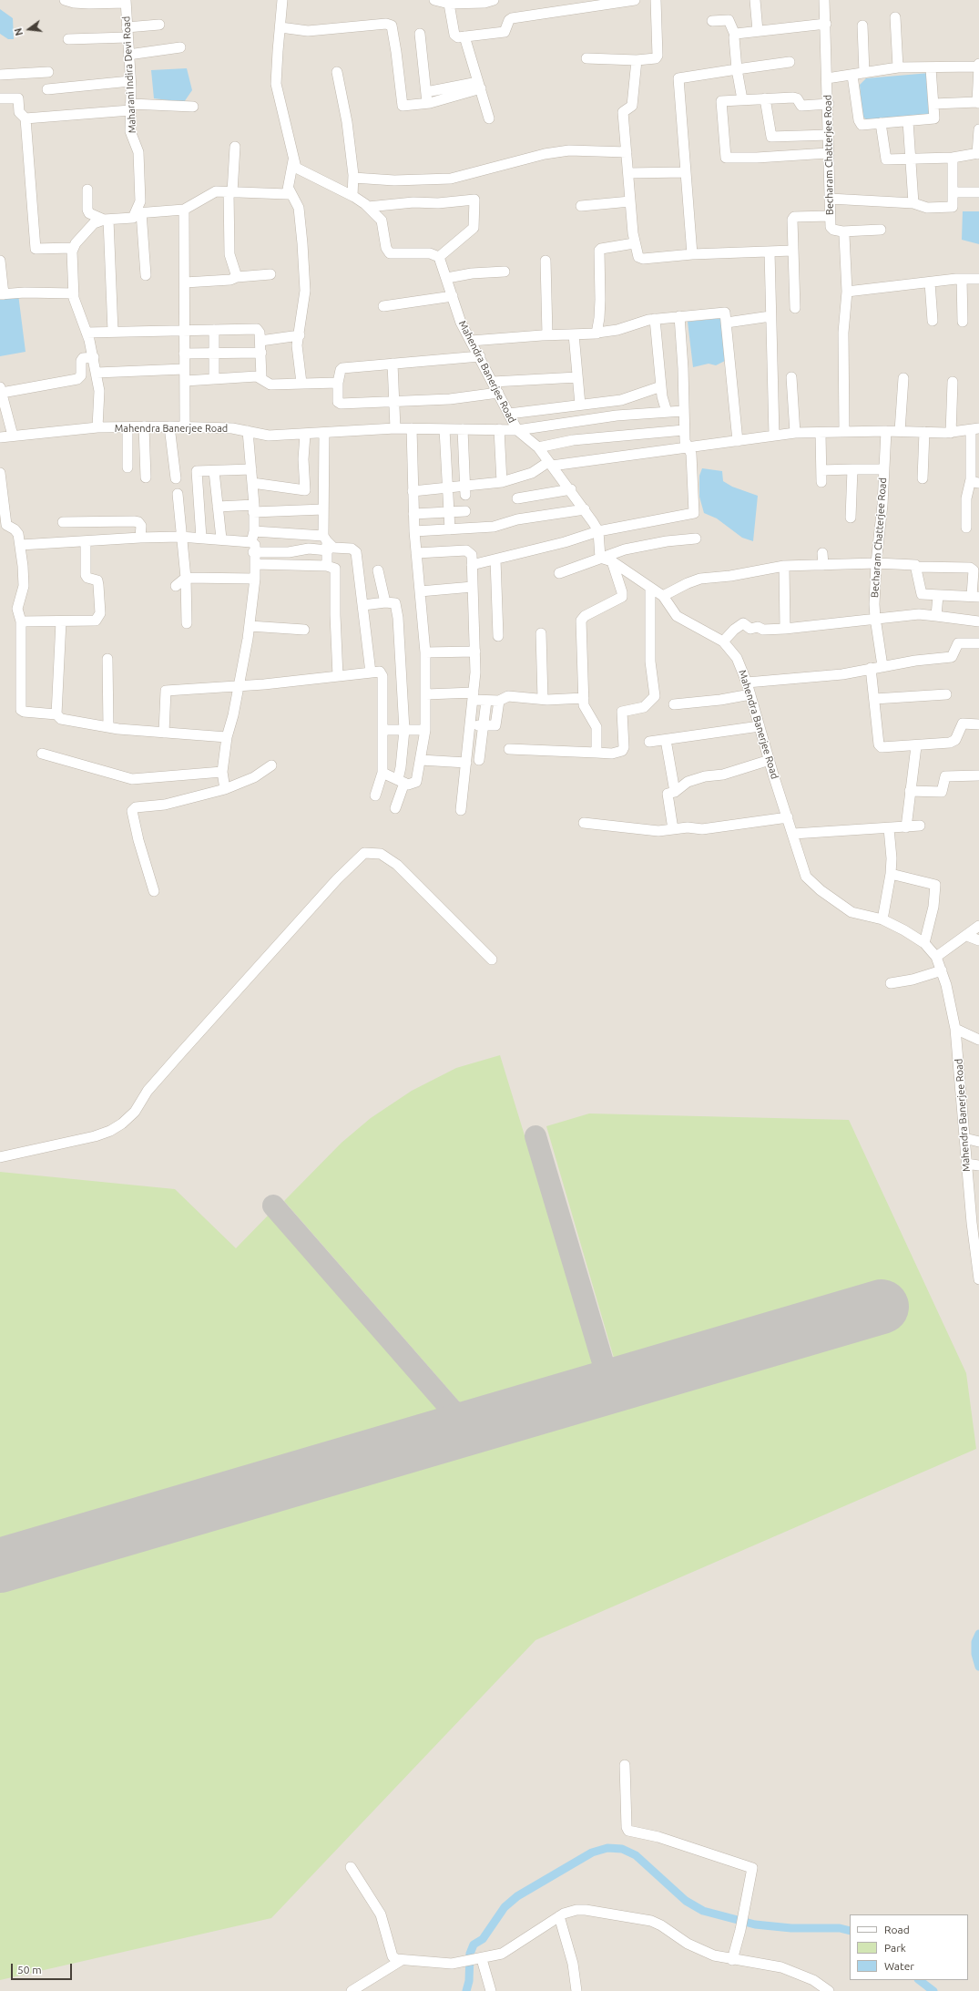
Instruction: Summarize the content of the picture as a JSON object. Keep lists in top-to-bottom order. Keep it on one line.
{"streets":{"street":["Maharani Indira Devi Road","Becharam Chatterjee Road","Mahendra Banerjee Road"]},"legend":["Road","Park","Water"],"scale_bar":"50 m","north":"left"}
